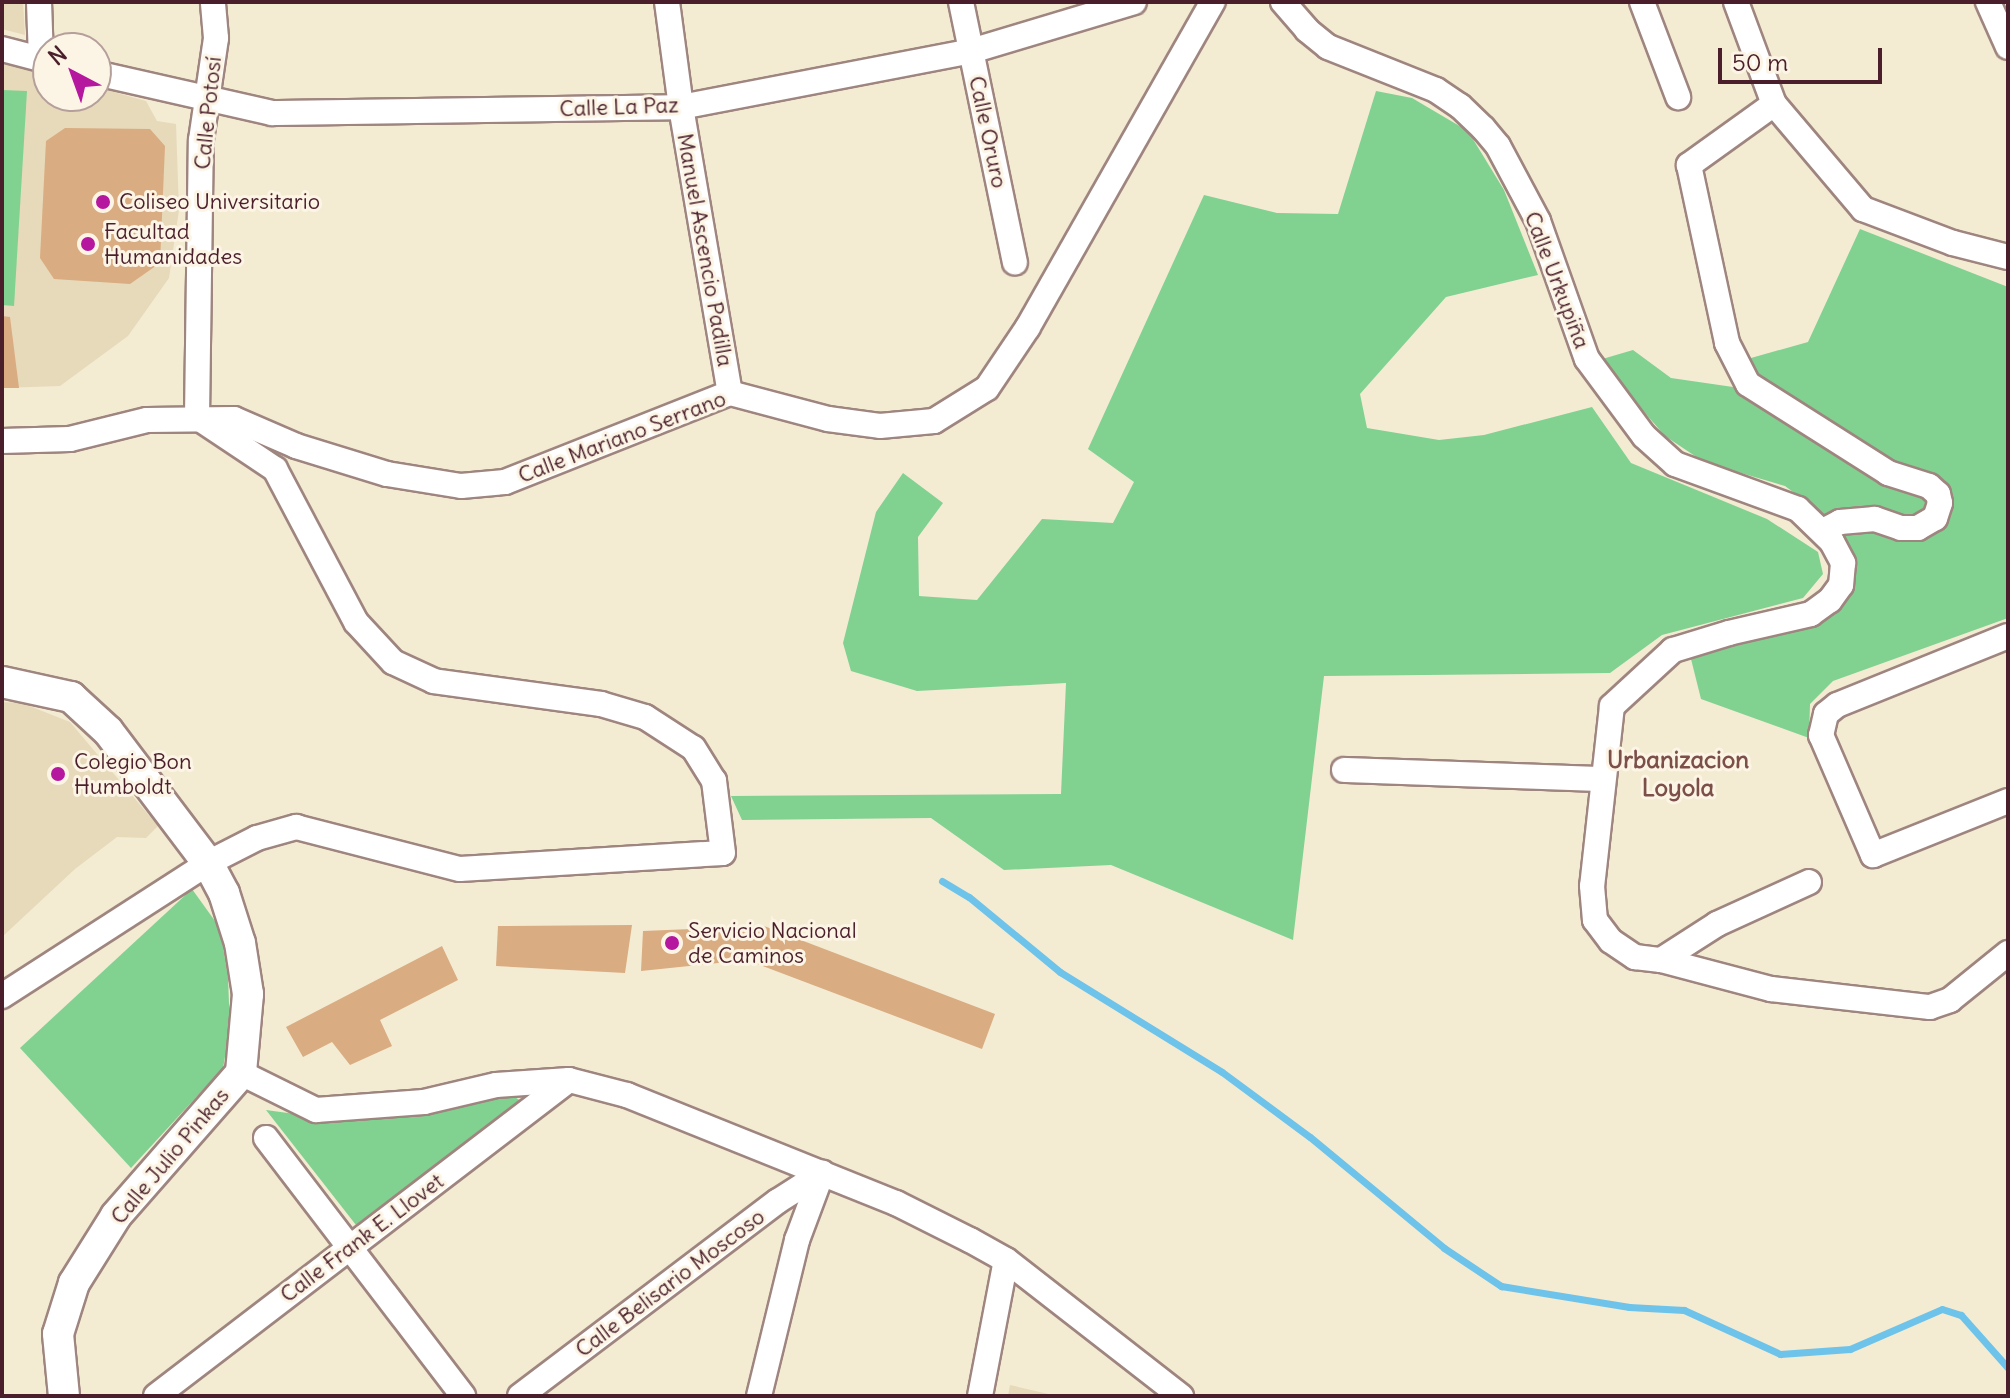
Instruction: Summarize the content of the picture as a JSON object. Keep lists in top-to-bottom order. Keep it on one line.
{"streets":{"street":["Calle La Paz","Calle Potosí","Calle Oruro","Manuel Ascencio Padilla","Calle Urkupiña","Calle Mariano Serrano","Calle Julio Pinkas","Calle Frank E. Llovet","Calle Belisario Moscoso"]},"crossings":[["Calle La Paz","Calle Potosí"],["Calle La Paz","Calle Oruro"],["Calle La Paz","Manuel Ascencio Padilla"],["Calle Potosí","Calle Mariano Serrano"],["Manuel Ascencio Padilla","Calle Mariano Serrano"]],"districts":["Urbanizacion Loyola"],"places":["Coliseo Universitario","Facultad Humanidades","Colegio Bon Humboldt","Servicio Nacional de Caminos"],"scale_bar":"50 m","north":"top left"}
